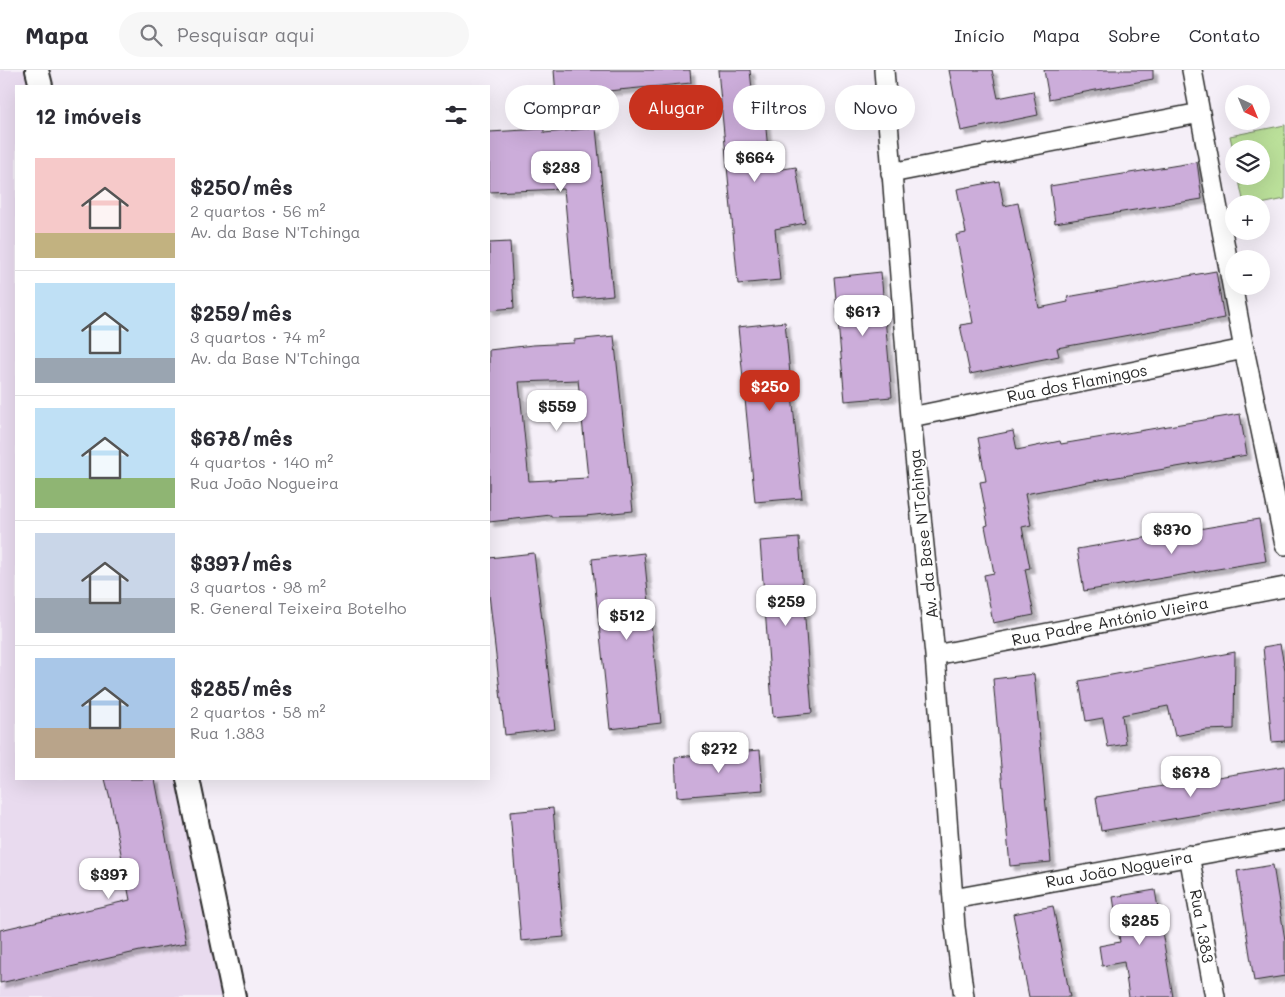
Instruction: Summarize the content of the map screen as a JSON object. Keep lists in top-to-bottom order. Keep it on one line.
{"streets":{"street":["Rua dos Flamingos","Av. da Base N'Tchinga","Rua Padre António Vieira","Rua João Nogueira","Rua 1.383"]},"crossings":[["Rua dos Flamingos","Av. da Base N'Tchinga"],["Av. da Base N'Tchinga","Rua Padre António Vieira"],["Av. da Base N'Tchinga","Rua João Nogueira"],["Rua João Nogueira","Rua 1.383"]],"north":"bottom right","page":{"header":"Mapa","search":"Pesquisar aqui","nav":["Início","Mapa","Sobre","Contato"],"map_buttons":["+","−"],"chip":["Comprar","Alugar","Filtros","Novo"],"heading":"12 imóveis","price":["$664","$233","$617","$250","$559","$370","$259","$512","$272","$678","$397","$285"],"list":[{"name":"$250/mês","note":"2 quartos · 56 m² · Av. da Base N'Tchinga"},{"name":"$259/mês","note":"3 quartos · 74 m² · Av. da Base N'Tchinga"},{"name":"$678/mês","note":"4 quartos · 140 m² · Rua João Nogueira"},{"name":"$397/mês","note":"3 quartos · 98 m² · R. General Teixeira Botelho"},{"name":"$285/mês","note":"2 quartos · 58 m² · Rua 1.383"}]}}
